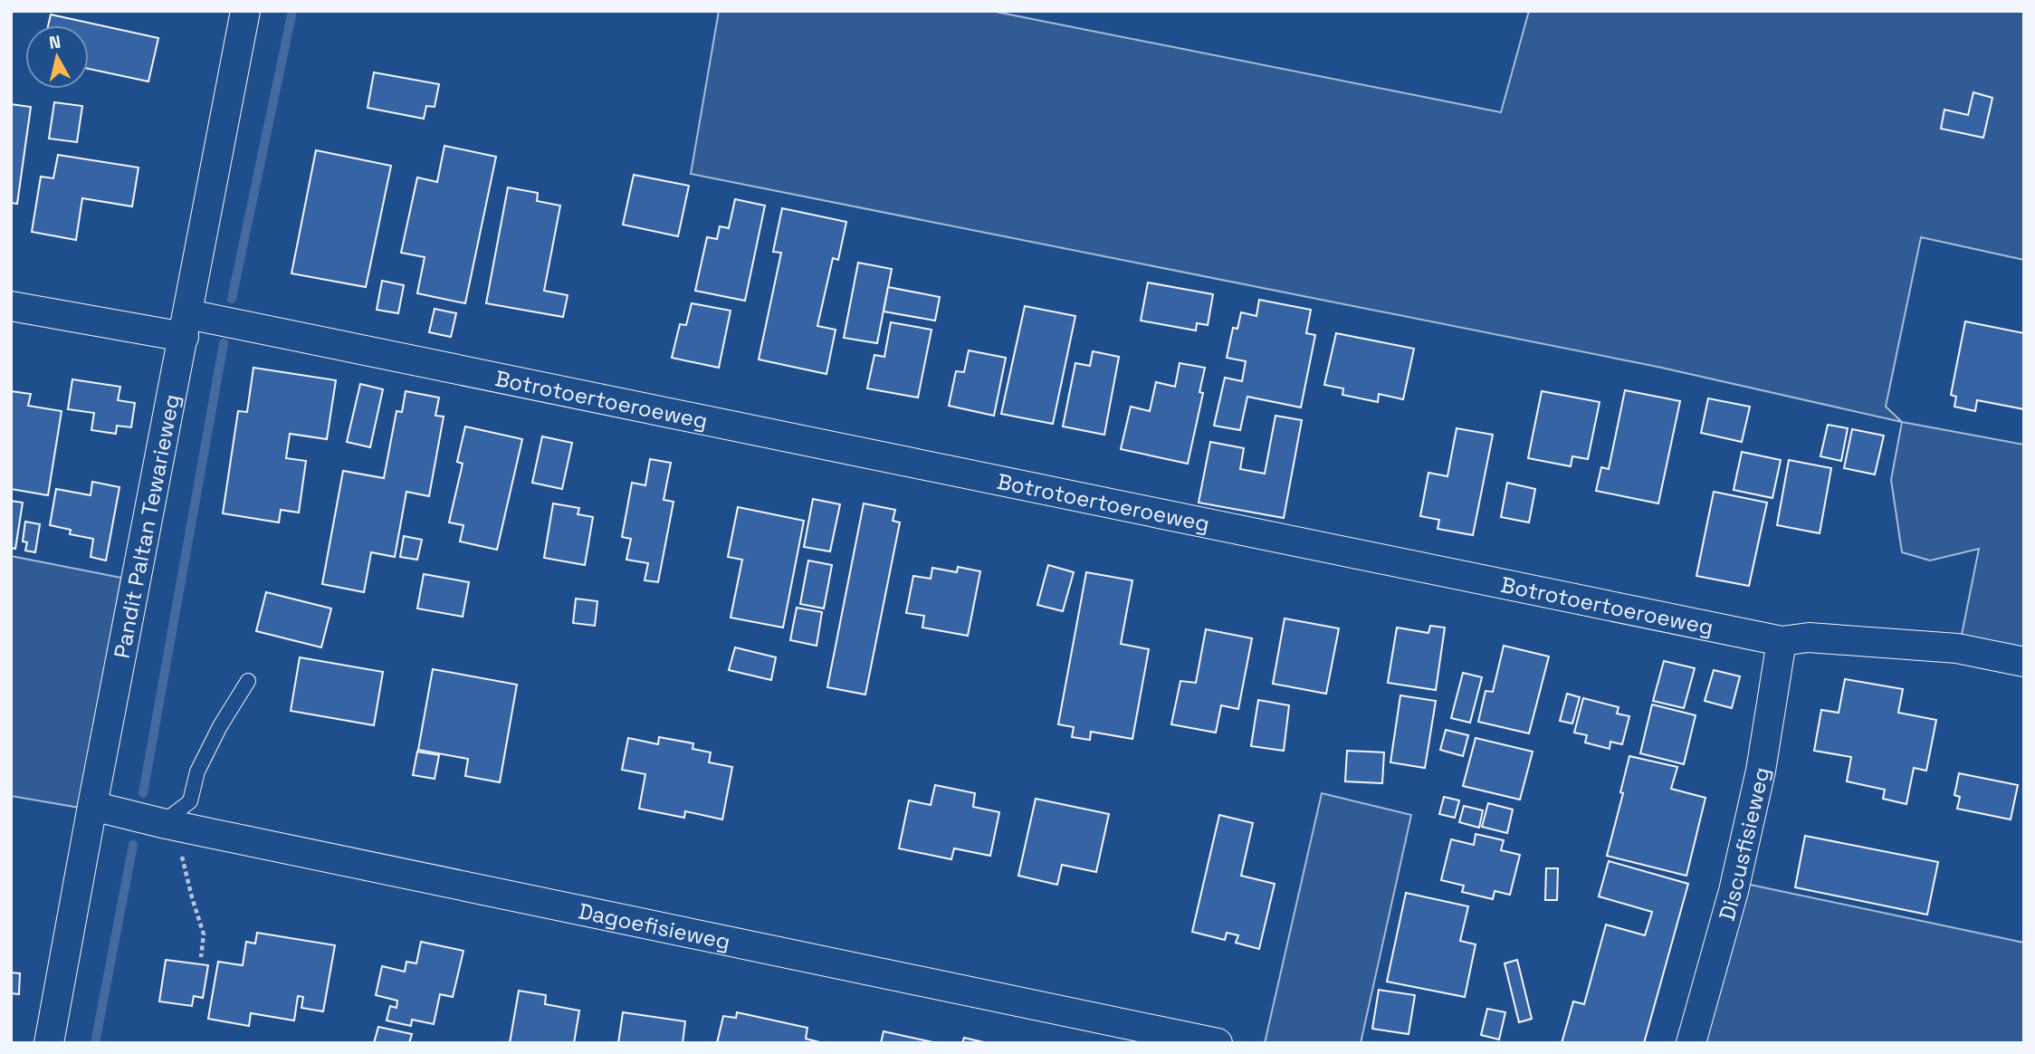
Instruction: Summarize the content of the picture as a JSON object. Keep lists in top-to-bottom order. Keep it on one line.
{"streets":{"street":["Botrotoertoeroeweg","Pandit Paltan Tewarieweg","Discusfisieweg","Dagoefisieweg"]},"crossings":[["Botrotoertoeroeweg","Pandit Paltan Tewarieweg"],["Botrotoertoeroeweg","Discusfisieweg"],["Pandit Paltan Tewarieweg","Dagoefisieweg"]],"north":"top"}
